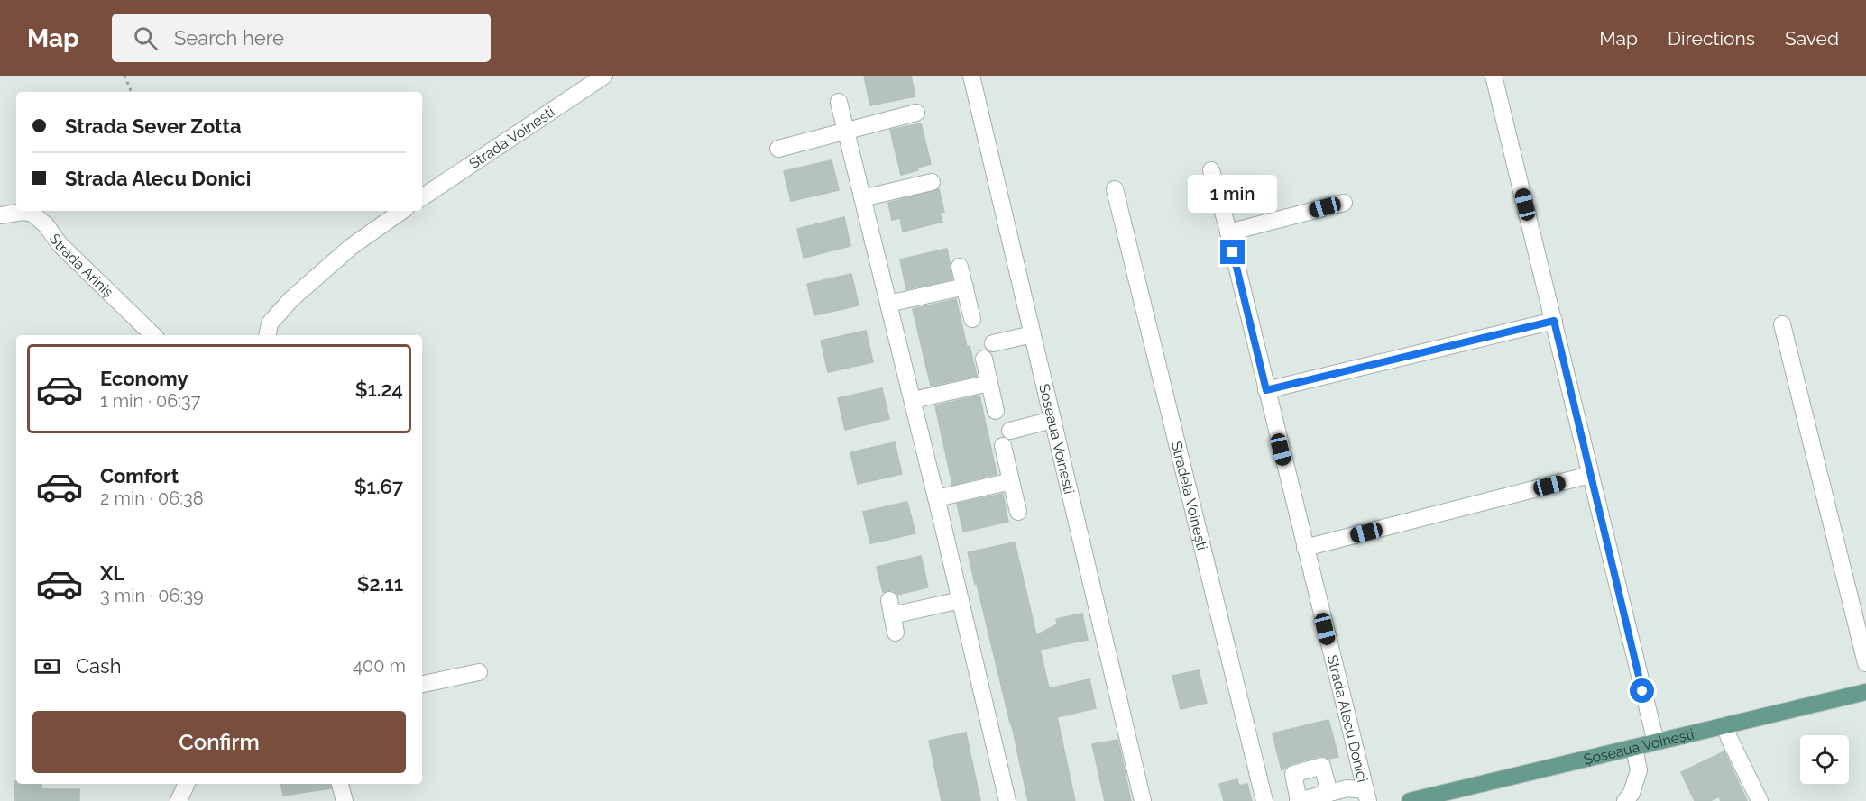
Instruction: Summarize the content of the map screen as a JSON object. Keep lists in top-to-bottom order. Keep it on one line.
{"streets":{"main road":["Șoseaua Voinești"],"street":["Strada Voinești","Strada Ariniș","Soseaua Voinesti","Stradela Voinești","Strada Alecu Donici"]},"page":{"header":"Map","search":"Search here","nav":["Map","Directions","Saved"],"banner":["Strada Sever Zotta","Strada Alecu Donici"],"bubble":"1 min","list":[{"name":"Economy","note":"1 min · 06:37","value":"$1.24"},{"name":"Comfort","note":"2 min · 06:38","value":"$1.67"},{"name":"XL","note":"3 min · 06:39","value":"$2.11"}],"pay":["Cash","400 m"],"buttons":"Confirm"}}
